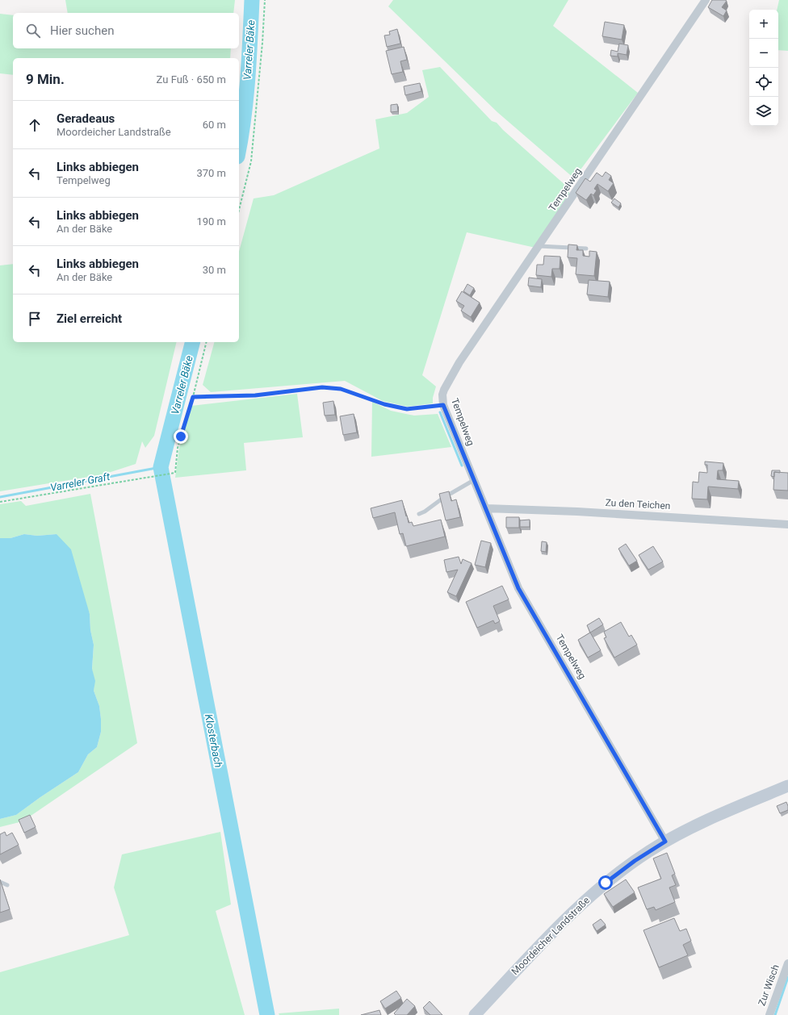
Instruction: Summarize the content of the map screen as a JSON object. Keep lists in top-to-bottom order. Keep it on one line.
{"streets":{"main road":["Moordeicher Landstraße"],"street":["Tempelweg","Zu den Teichen","Zur Wisch"]},"crossings":[["Tempelweg","Zu den Teichen"],["Tempelweg","Moordeicher Landstraße"]],"water":["Varreler Bäke","Varreler Graft","Klosterbach"],"page":{"map_buttons":["+","−"],"search":"Hier suchen","heading":["9 Min.","Zu Fuß · 650 m"],"list":[["Geradeaus","Moordeicher Landstraße","60 m"],["Links abbiegen","Tempelweg","370 m"],["Links abbiegen","An der Bäke","190 m"],["Links abbiegen","An der Bäke","30 m"],"Ziel erreicht"]}}
